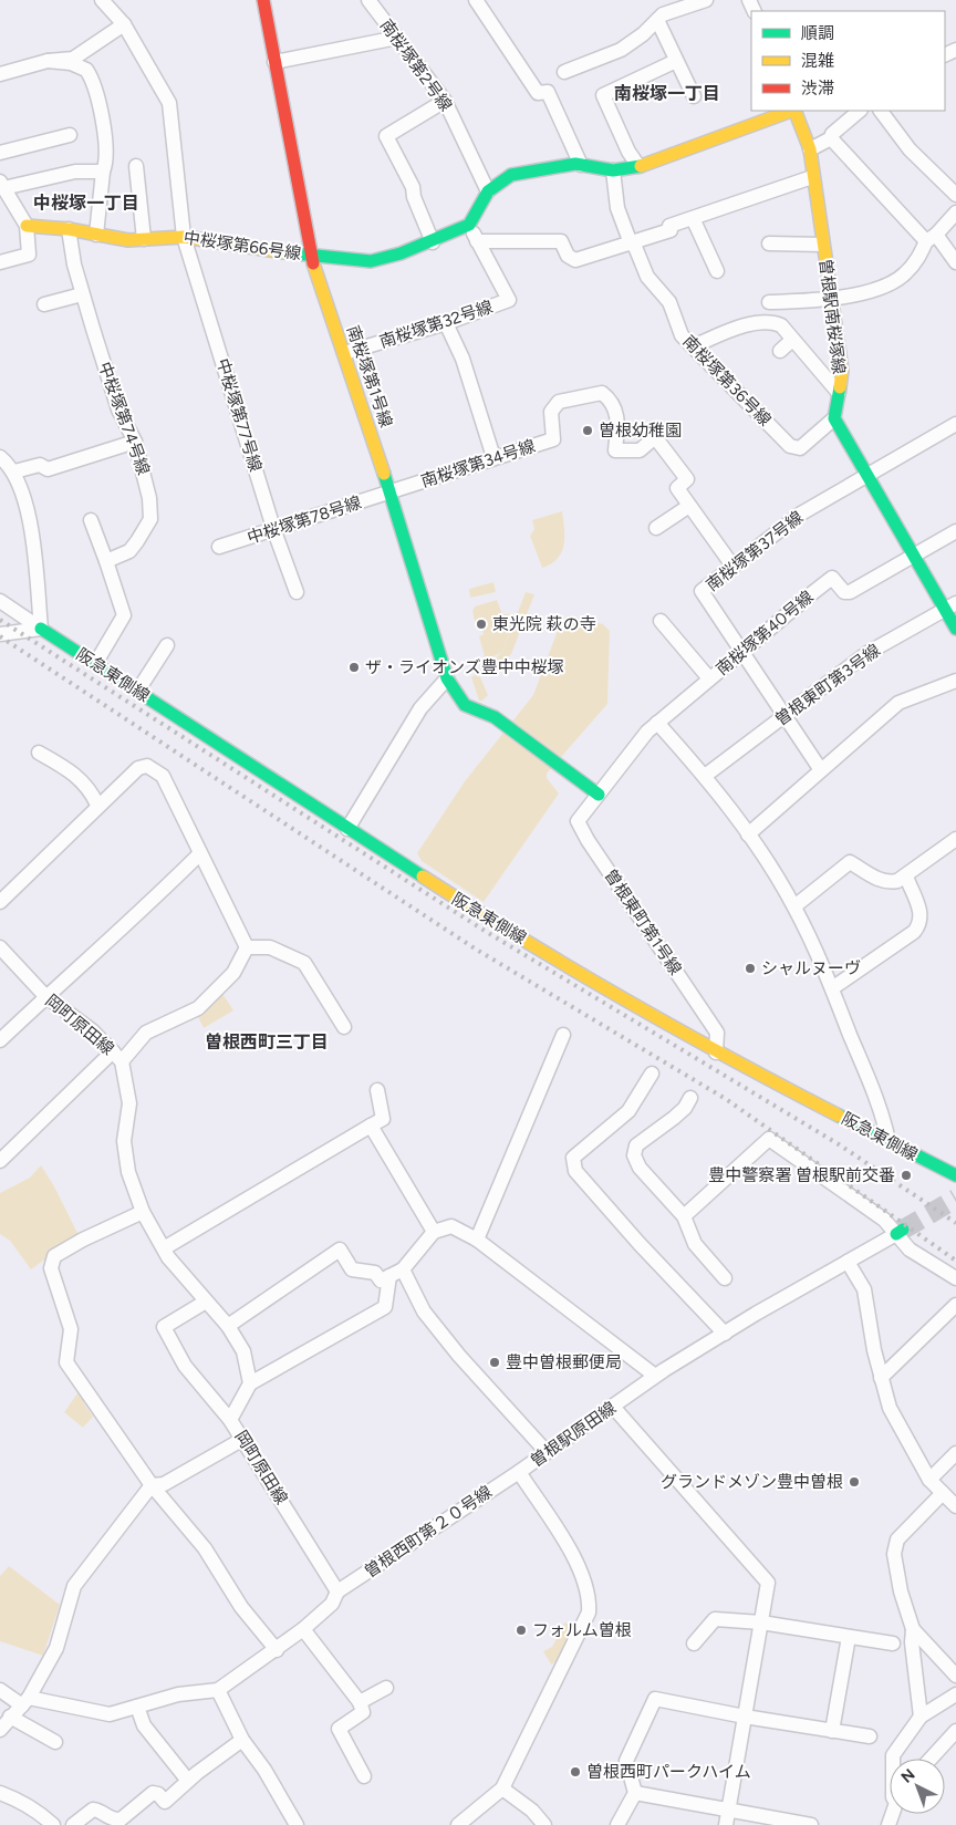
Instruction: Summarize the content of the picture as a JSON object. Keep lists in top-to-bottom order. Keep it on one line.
{"streets":{"street":["南桜塚第2号線","中桜塚第66号線","曽根駅南桜塚線","南桜塚第32号線","南桜塚第1号線","南桜塚第36号線","中桜塚第77号線","中桜塚第74号線","南桜塚第34号線","中桜塚第78号線","南桜塚第37号線","南桜塚第40号線","阪急東側線","曽根東町第3号線","曽根東町第1号線","岡町原田線","曽根駅原田線","曽根西町第２０号線"]},"crossings":[["中桜塚第66号線","南桜塚第32号線"],["中桜塚第66号線","南桜塚第1号線"],["中桜塚第66号線","中桜塚第77号線"],["中桜塚第66号線","中桜塚第74号線"],["曽根駅南桜塚線","南桜塚第36号線"],["南桜塚第32号線","南桜塚第1号線"],["南桜塚第1号線","南桜塚第34号線"],["南桜塚第1号線","中桜塚第78号線"],["南桜塚第1号線","南桜塚第40号線"],["南桜塚第1号線","曽根東町第1号線"],["中桜塚第77号線","中桜塚第78号線"],["南桜塚第34号線","中桜塚第78号線"],["南桜塚第37号線","南桜塚第40号線"],["南桜塚第40号線","曽根東町第1号線"],["阪急東側線","曽根東町第1号線"],["岡町原田線","曽根西町第２０号線"],["曽根駅原田線","曽根西町第２０号線"]],"districts":["南桜塚一丁目","中桜塚一丁目","曽根西町三丁目"],"places":["曽根幼稚園","東光院 萩の寺","ザ・ライオンズ豊中中桜塚","シャルヌーヴ","豊中警察署 曽根駅前交番","豊中曽根郵便局","グランドメゾン豊中曽根","フォルム曽根","曽根西町パークハイム"],"legend":["順調","混雑","渋滞"],"north":"top left"}
